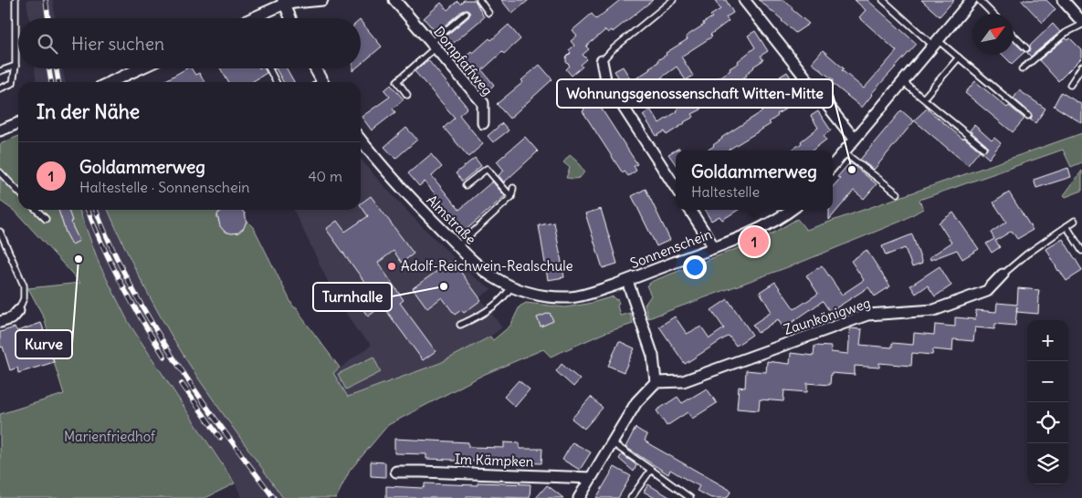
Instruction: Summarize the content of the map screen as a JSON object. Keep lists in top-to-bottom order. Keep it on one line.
{"streets":{"street":["Dompfaffweg","Almstraße","Sonnenschein","Zaunkönigweg","Im Kämpken"]},"crossings":[["Almstraße","Sonnenschein"],["Sonnenschein","Zaunkönigweg"]],"parks":["Marienfriedhof"],"places":["Wohnungsgenossenschaft Witten-Mitte","Kurve","Adolf-Reichwein-Realschule","Turnhalle"],"north":"top right","page":{"search":"Hier suchen","heading":"In der Nähe","list":[{"mark":"1","name":"Goldammerweg","note":"Haltestelle · Sonnenschein","value":"40 m"}],"popup":["Goldammerweg","Haltestelle"],"pins":"1","map_buttons":["+","−"]}}
